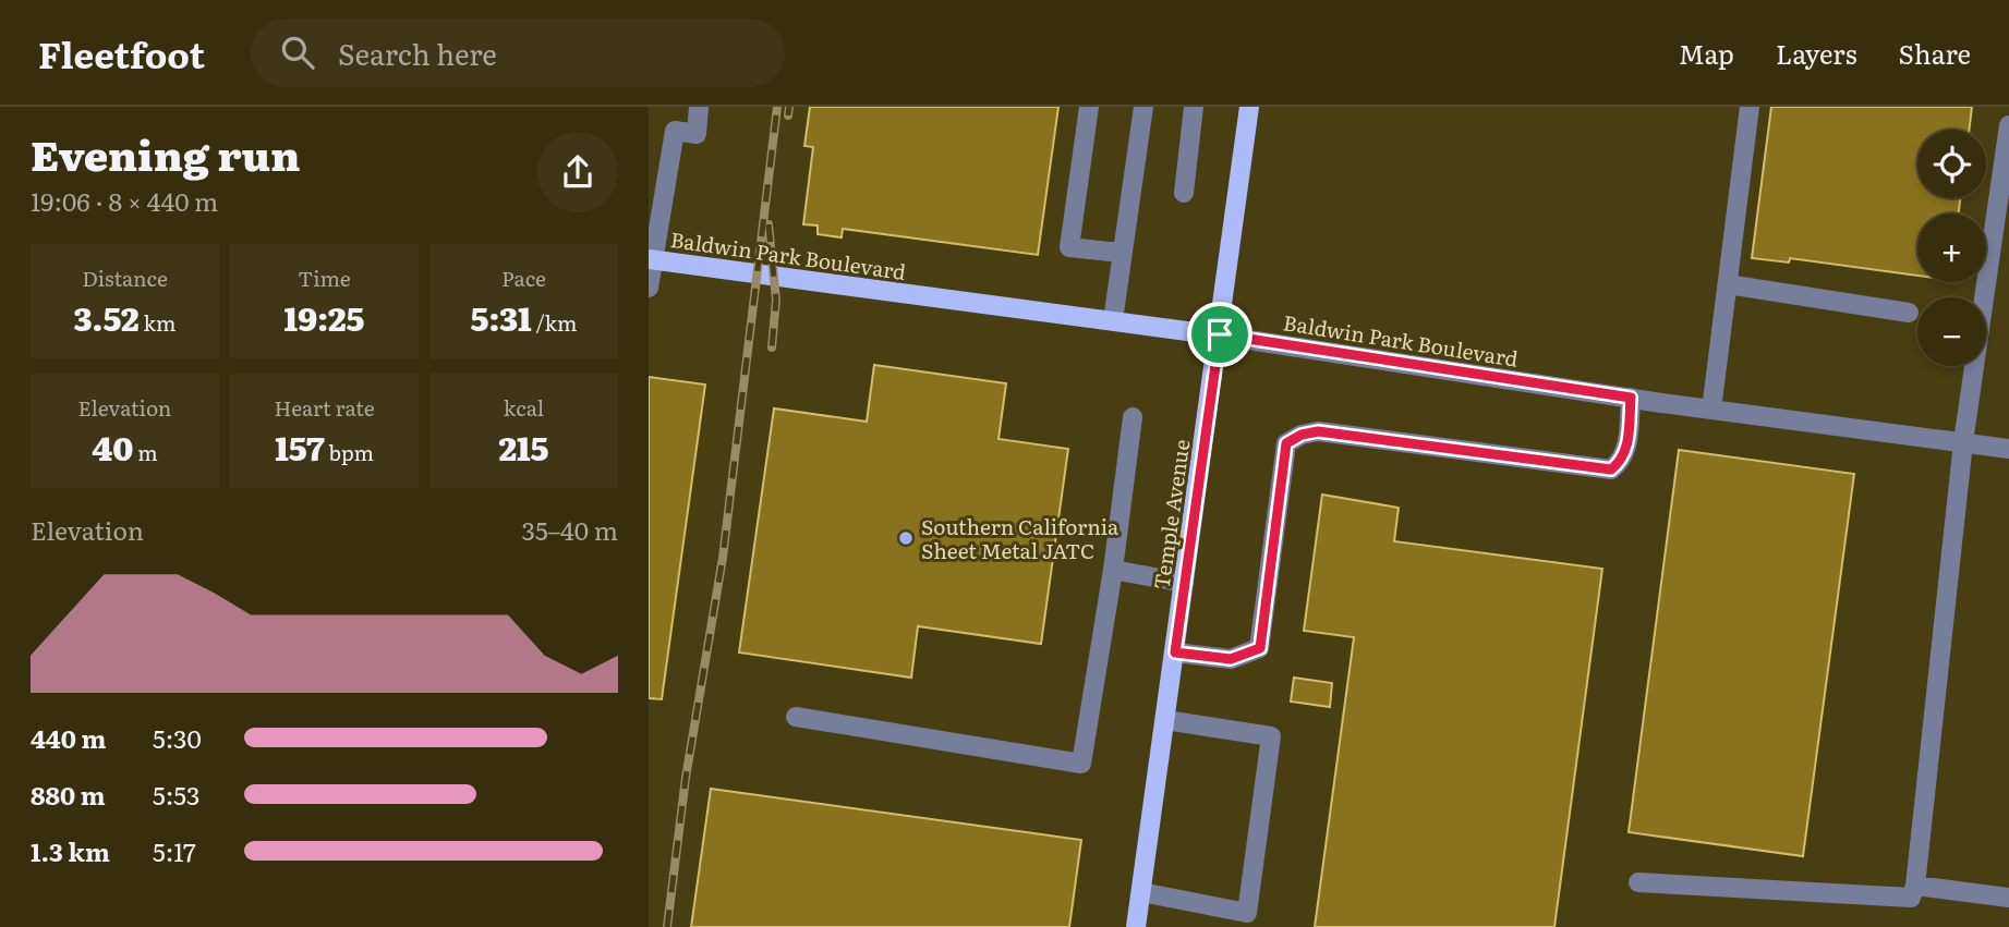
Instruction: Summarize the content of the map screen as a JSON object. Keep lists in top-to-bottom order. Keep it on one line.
{"streets":{"main road":["Baldwin Park Boulevard","Temple Avenue"]},"crossings":[["Baldwin Park Boulevard","Temple Avenue"]],"places":["Southern California Sheet Metal JATC"],"page":{"header":"Fleetfoot","search":"Search here","nav":["Map","Layers","Share"],"heading":["Evening run","19:06 · 8 × 440 m"],"map_buttons":["+","−"],"stats":[["Distance","3.52 km"],["Time","19:25"],["Pace","5:31 /km"],["Elevation","40 m"],["Heart rate","157 bpm"],["kcal","215"]],"chart":["Elevation","35–40 m"],"list":[{"name":"440 m","note":"5:30"},{"name":"880 m","note":"5:53"},{"name":"1.3 km","note":"5:17"}]}}
